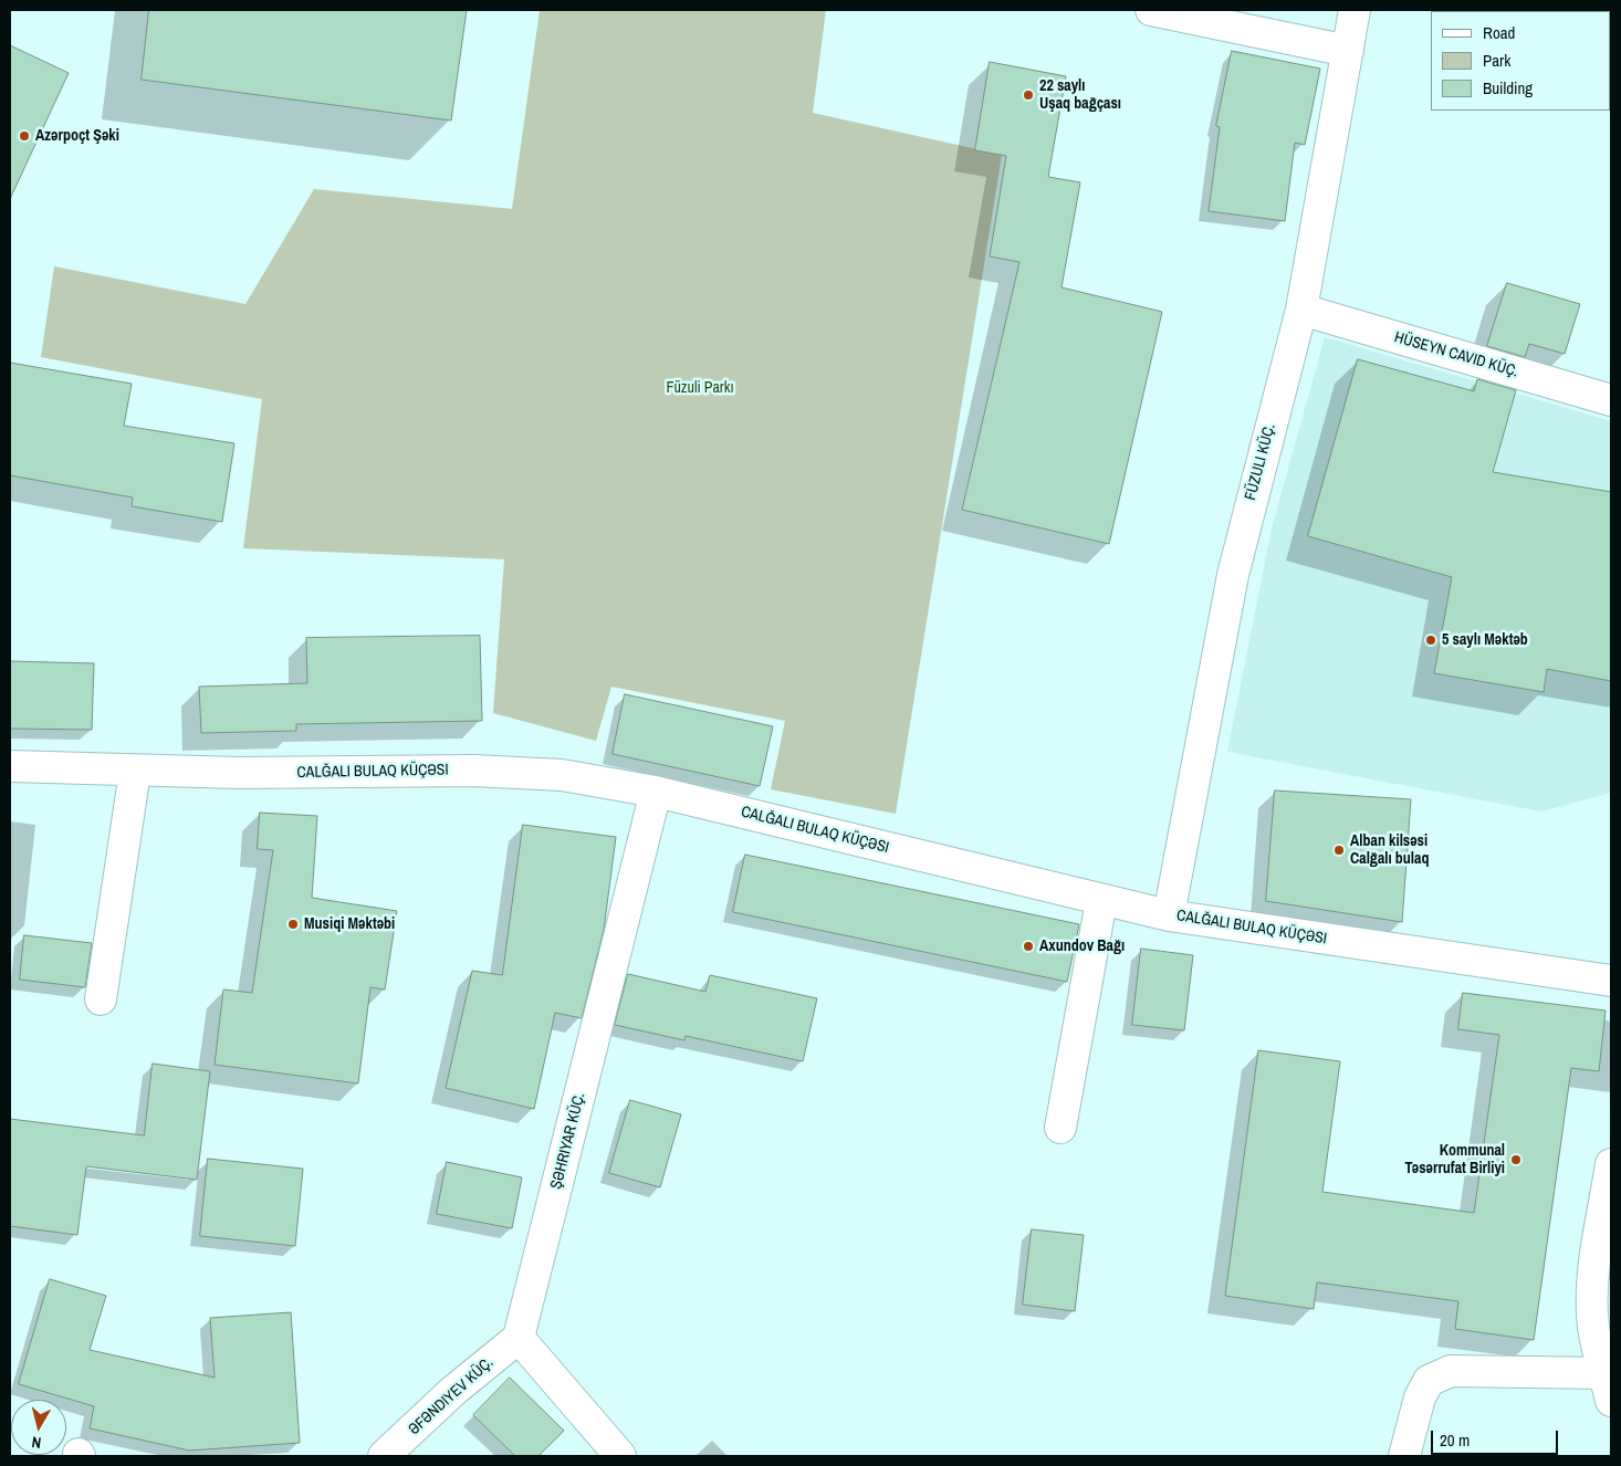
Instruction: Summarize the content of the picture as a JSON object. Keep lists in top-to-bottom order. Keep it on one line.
{"streets":{"street":["HÜSEYN CAVID KÜÇ.","FÜZULI KÜÇ.","ŞƏHRIYAR KÜÇ.","ƏFƏNDIYEV KÜÇ."]},"crossings":[["HÜSEYN CAVID KÜÇ.","FÜZULI KÜÇ."],["ŞƏHRIYAR KÜÇ.","ƏFƏNDIYEV KÜÇ."]],"parks":["Füzuli Parkı"],"places":["22 saylı Uşaq bağçası","Azərpoçt Şəki","5 saylı Məktəb","Alban kilsəsi Calğalı bulaq","Musiqi Məktəbi","Axundov Bağı","Kommunal Təsərrufat Birliyi"],"legend":["Road","Park","Building"],"scale_bar":"20 m","north":"bottom"}
